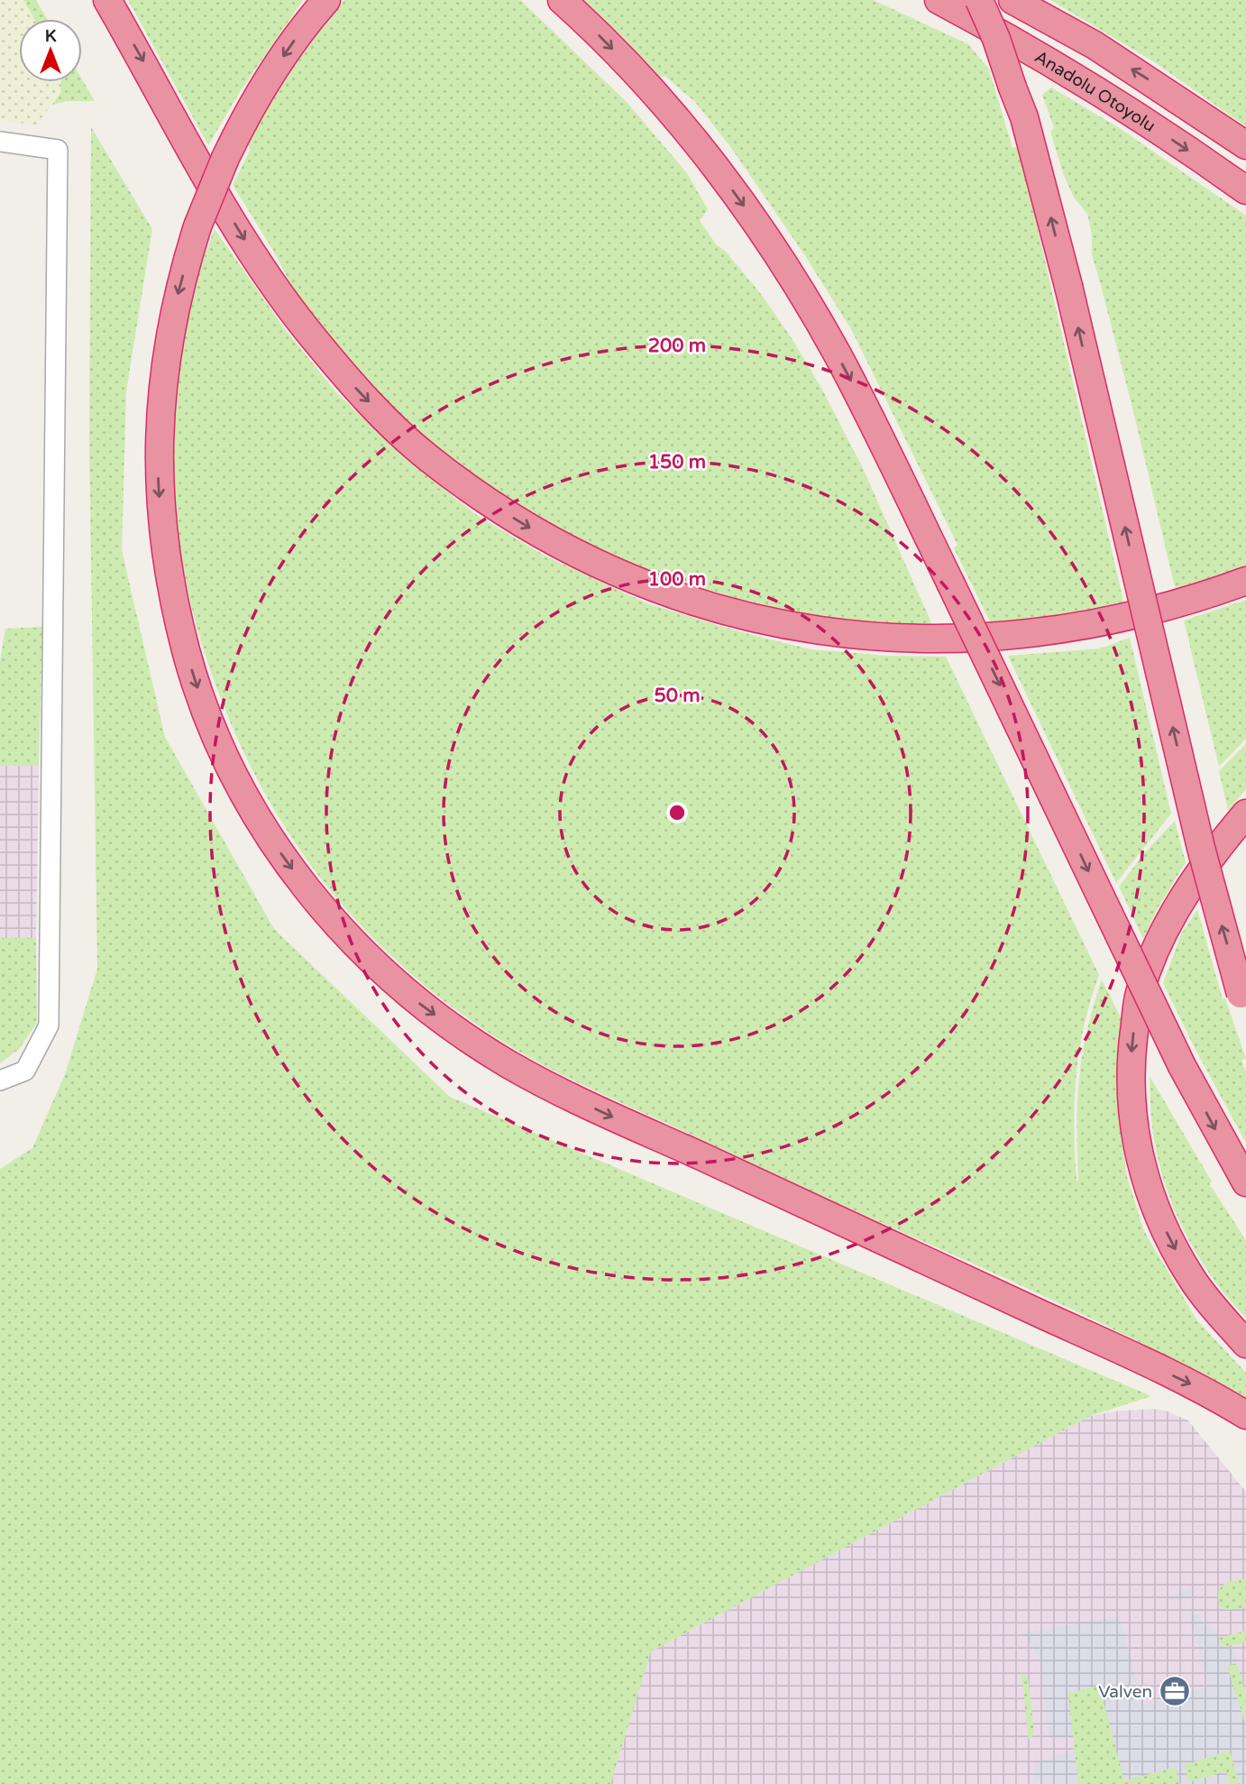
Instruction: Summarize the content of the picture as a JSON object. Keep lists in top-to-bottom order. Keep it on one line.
{"streets":{"highway":["Anadolu Otoyolu"]},"places":{"office":["Valven"]},"north":"top","rings":["200 m","150 m","100 m","50 m"]}
